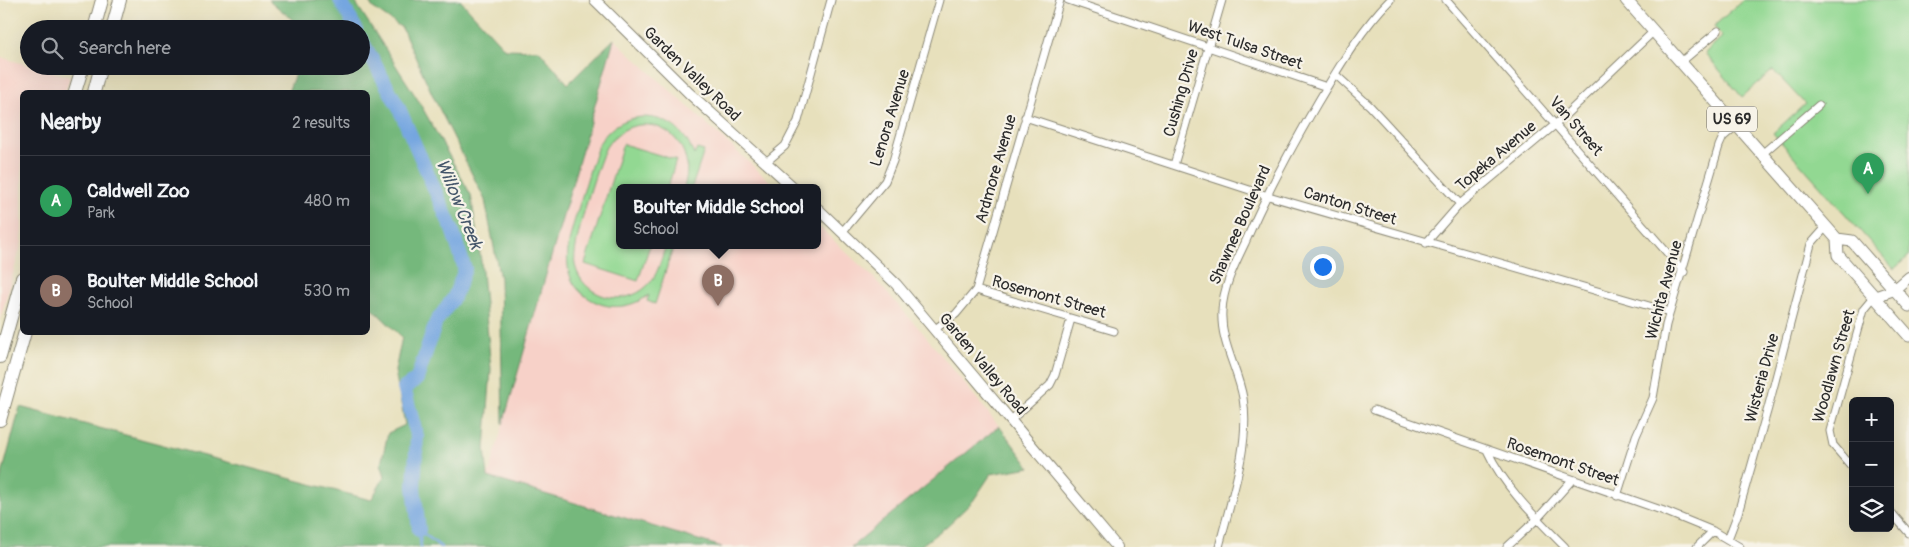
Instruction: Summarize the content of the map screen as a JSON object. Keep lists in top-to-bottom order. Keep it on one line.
{"streets":{"main road":["US 69"],"street":["West Tulsa Street","Garden Valley Road","Cushing Drive","Lenora Avenue","Van Street","Topeka Avenue","Ardmore Avenue","Canton Street","Shawnee Boulevard","Wichita Avenue","Rosemont Street","Woodlawn Street","Wisteria Drive"]},"crossings":[["West Tulsa Street","Cushing Drive"],["West Tulsa Street","Shawnee Boulevard"],["Garden Valley Road","Lenora Avenue"],["Garden Valley Road","Ardmore Avenue"],["Cushing Drive","Canton Street"],["US 69","Topeka Avenue"],["US 69","Wichita Avenue"],["US 69","Woodlawn Street"],["US 69","Wisteria Drive"],["Van Street","Topeka Avenue"],["Van Street","Wichita Avenue"],["Topeka Avenue","Canton Street"],["Ardmore Avenue","Canton Street"],["Ardmore Avenue","Rosemont Street"],["Canton Street","Shawnee Boulevard"],["Canton Street","Wichita Avenue"],["Wichita Avenue","Rosemont Street"],["Rosemont Street","Wisteria Drive"]],"water":["Willow Creek"],"page":{"search":"Search here","heading":["Nearby","2 results"],"pins":["A","B"],"list":[{"mark":"A","name":"Caldwell Zoo","note":"Park","value":"480 m"},{"mark":"B","name":"Boulter Middle School","note":"School","value":"530 m"}],"popup":["Boulter Middle School","School"],"map_buttons":["+","−"]}}
